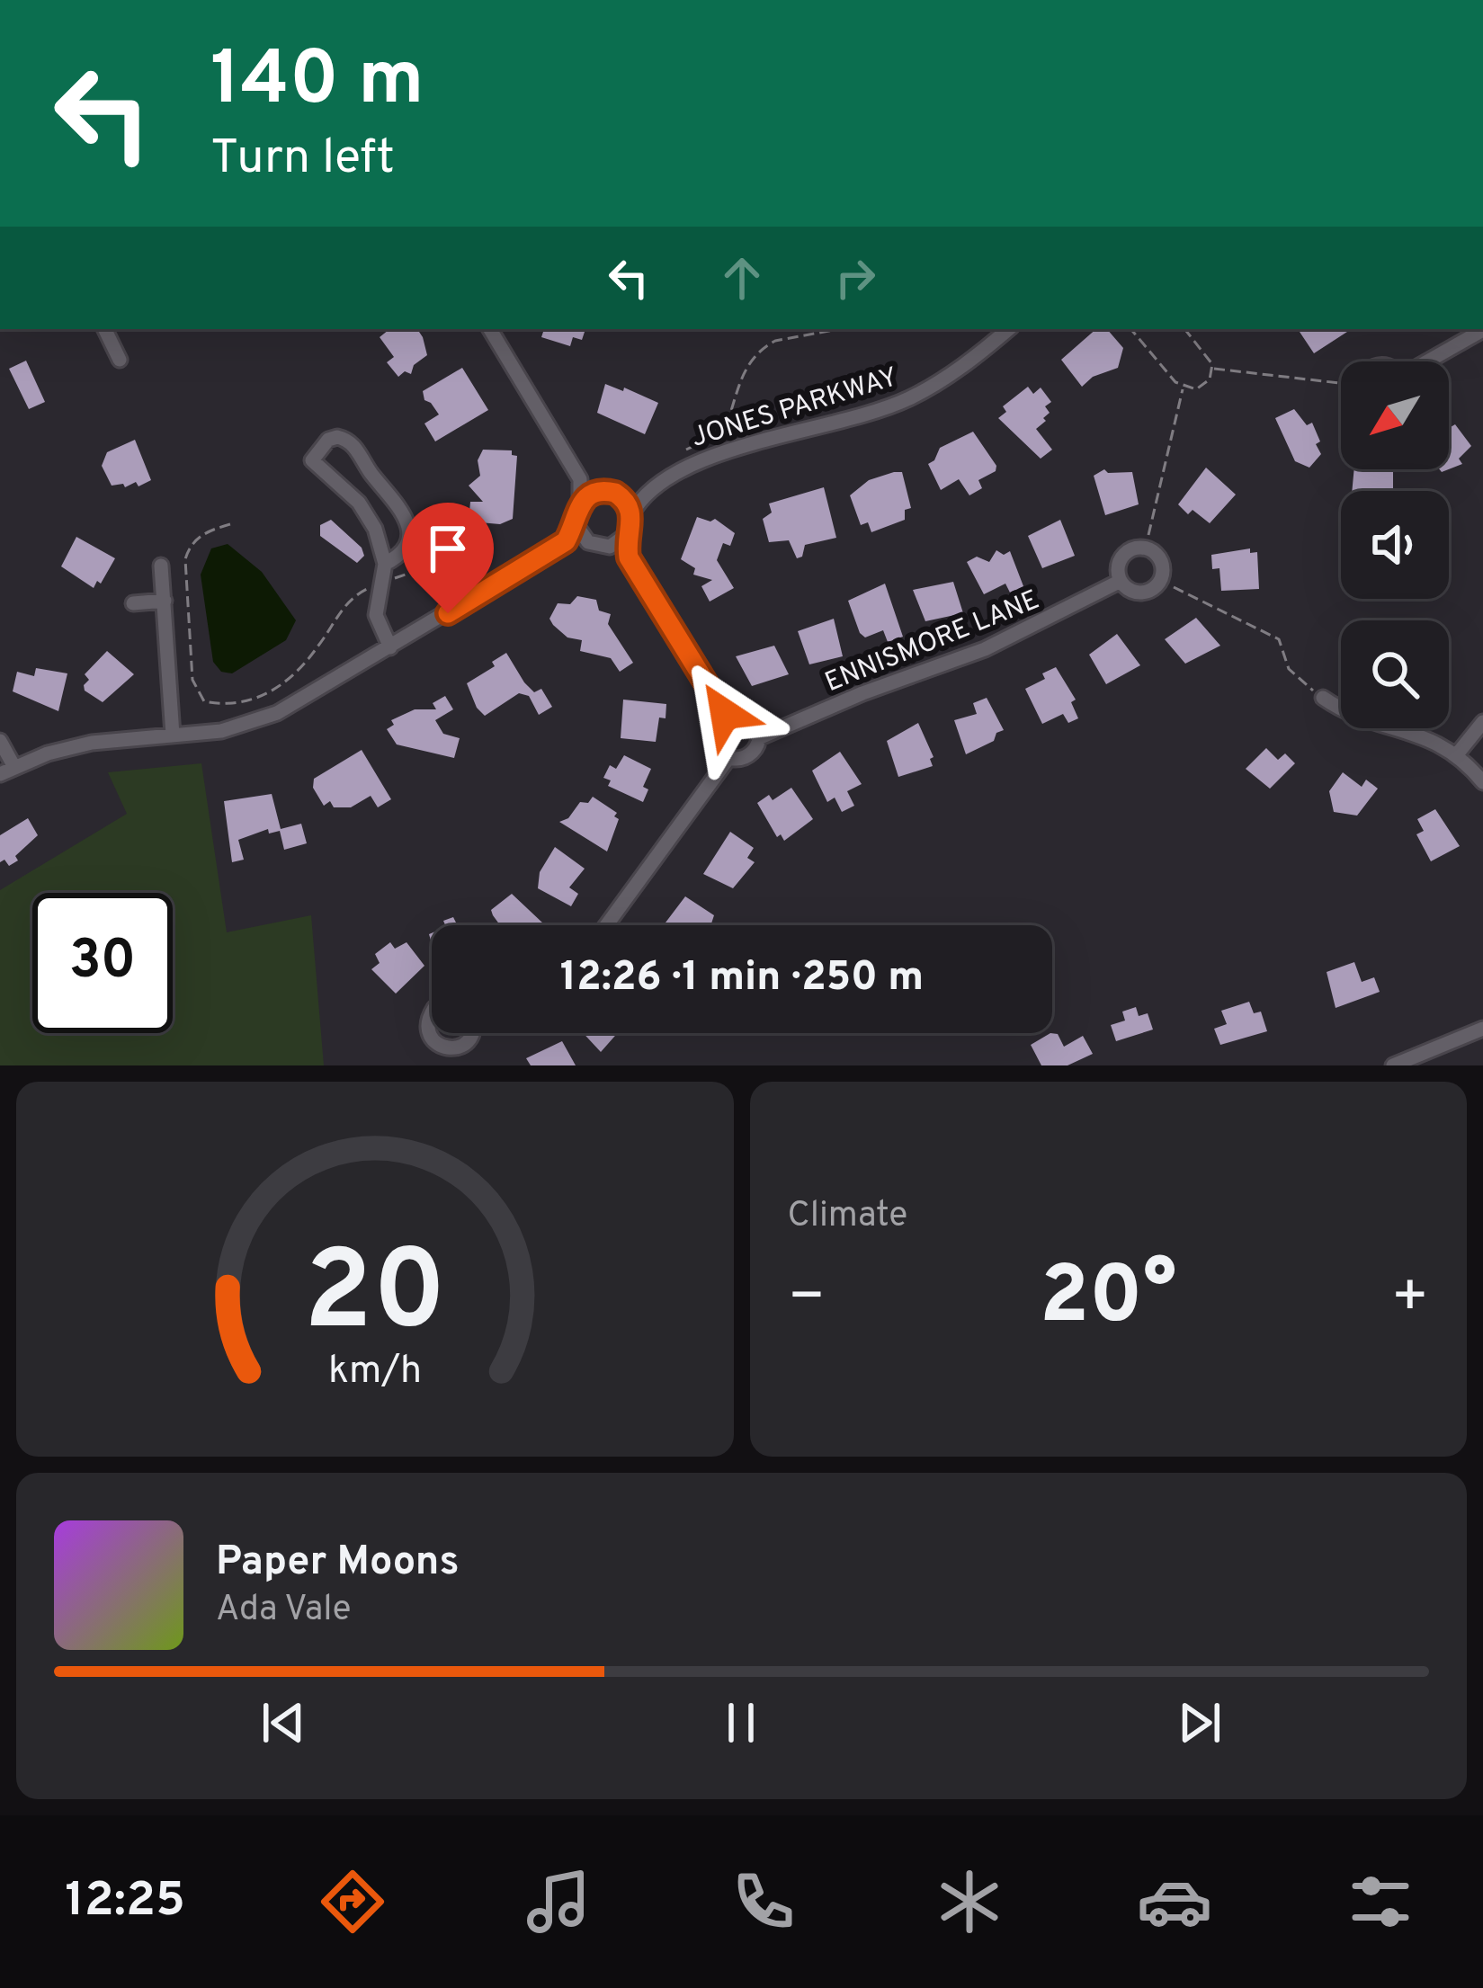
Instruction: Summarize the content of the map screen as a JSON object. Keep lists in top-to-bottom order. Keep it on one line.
{"streets":{"street":["JONES PARKWAY","ENNISMORE LANE"]},"north":"bottom left","page":{"turn":["140 m","Turn left"],"limit":"30","trip":"12:26 · 1 min · 250 m","tile":"Climate","heat":["−","20°","+"],"song":["Paper Moons","Ada Vale"],"tabs":"12:25","gauge":["20","km/h"]}}
